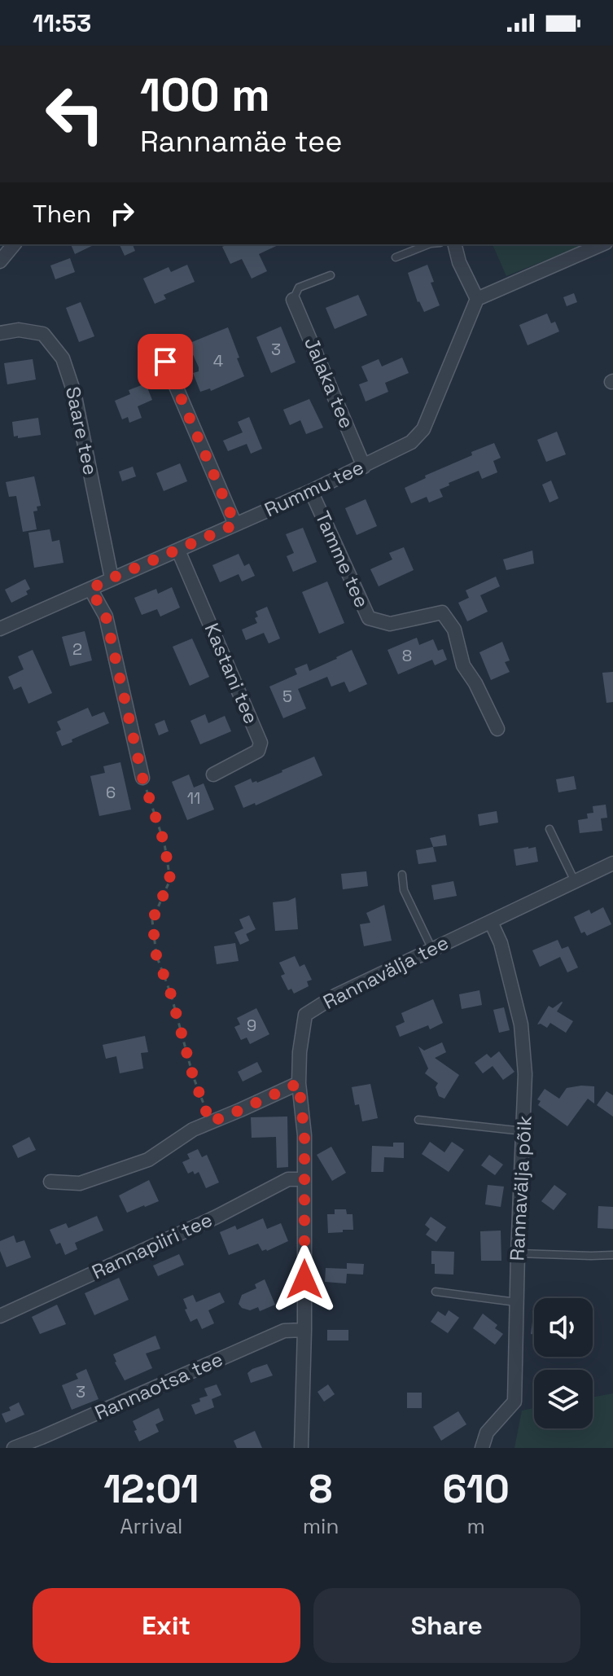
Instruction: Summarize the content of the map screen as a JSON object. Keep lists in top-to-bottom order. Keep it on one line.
{"streets":{"street":["Jalaka tee","Saare tee","Rummu tee","Tamme tee","Kastani tee","Rannavälja tee","Rannavälja põik","Rannapiiri tee","Rannaotsa tee"]},"crossings":[["Jalaka tee","Rummu tee"],["Saare tee","Rummu tee"],["Rummu tee","Tamme tee"],["Rummu tee","Kastani tee"],["Rannavälja tee","Rannavälja põik"],["Rannavälja tee","Rannapiiri tee"],["Rannavälja tee","Rannaotsa tee"]],"house_numbers":["3","4","2","8","5","6","11","9","3"],"page":{"status":"11:53","turn":["100 m","Rannamäe tee"],"then":"Then","eta":["12:01","Arrival","8","min","610","m"],"buttons":["Exit","Share"]}}
